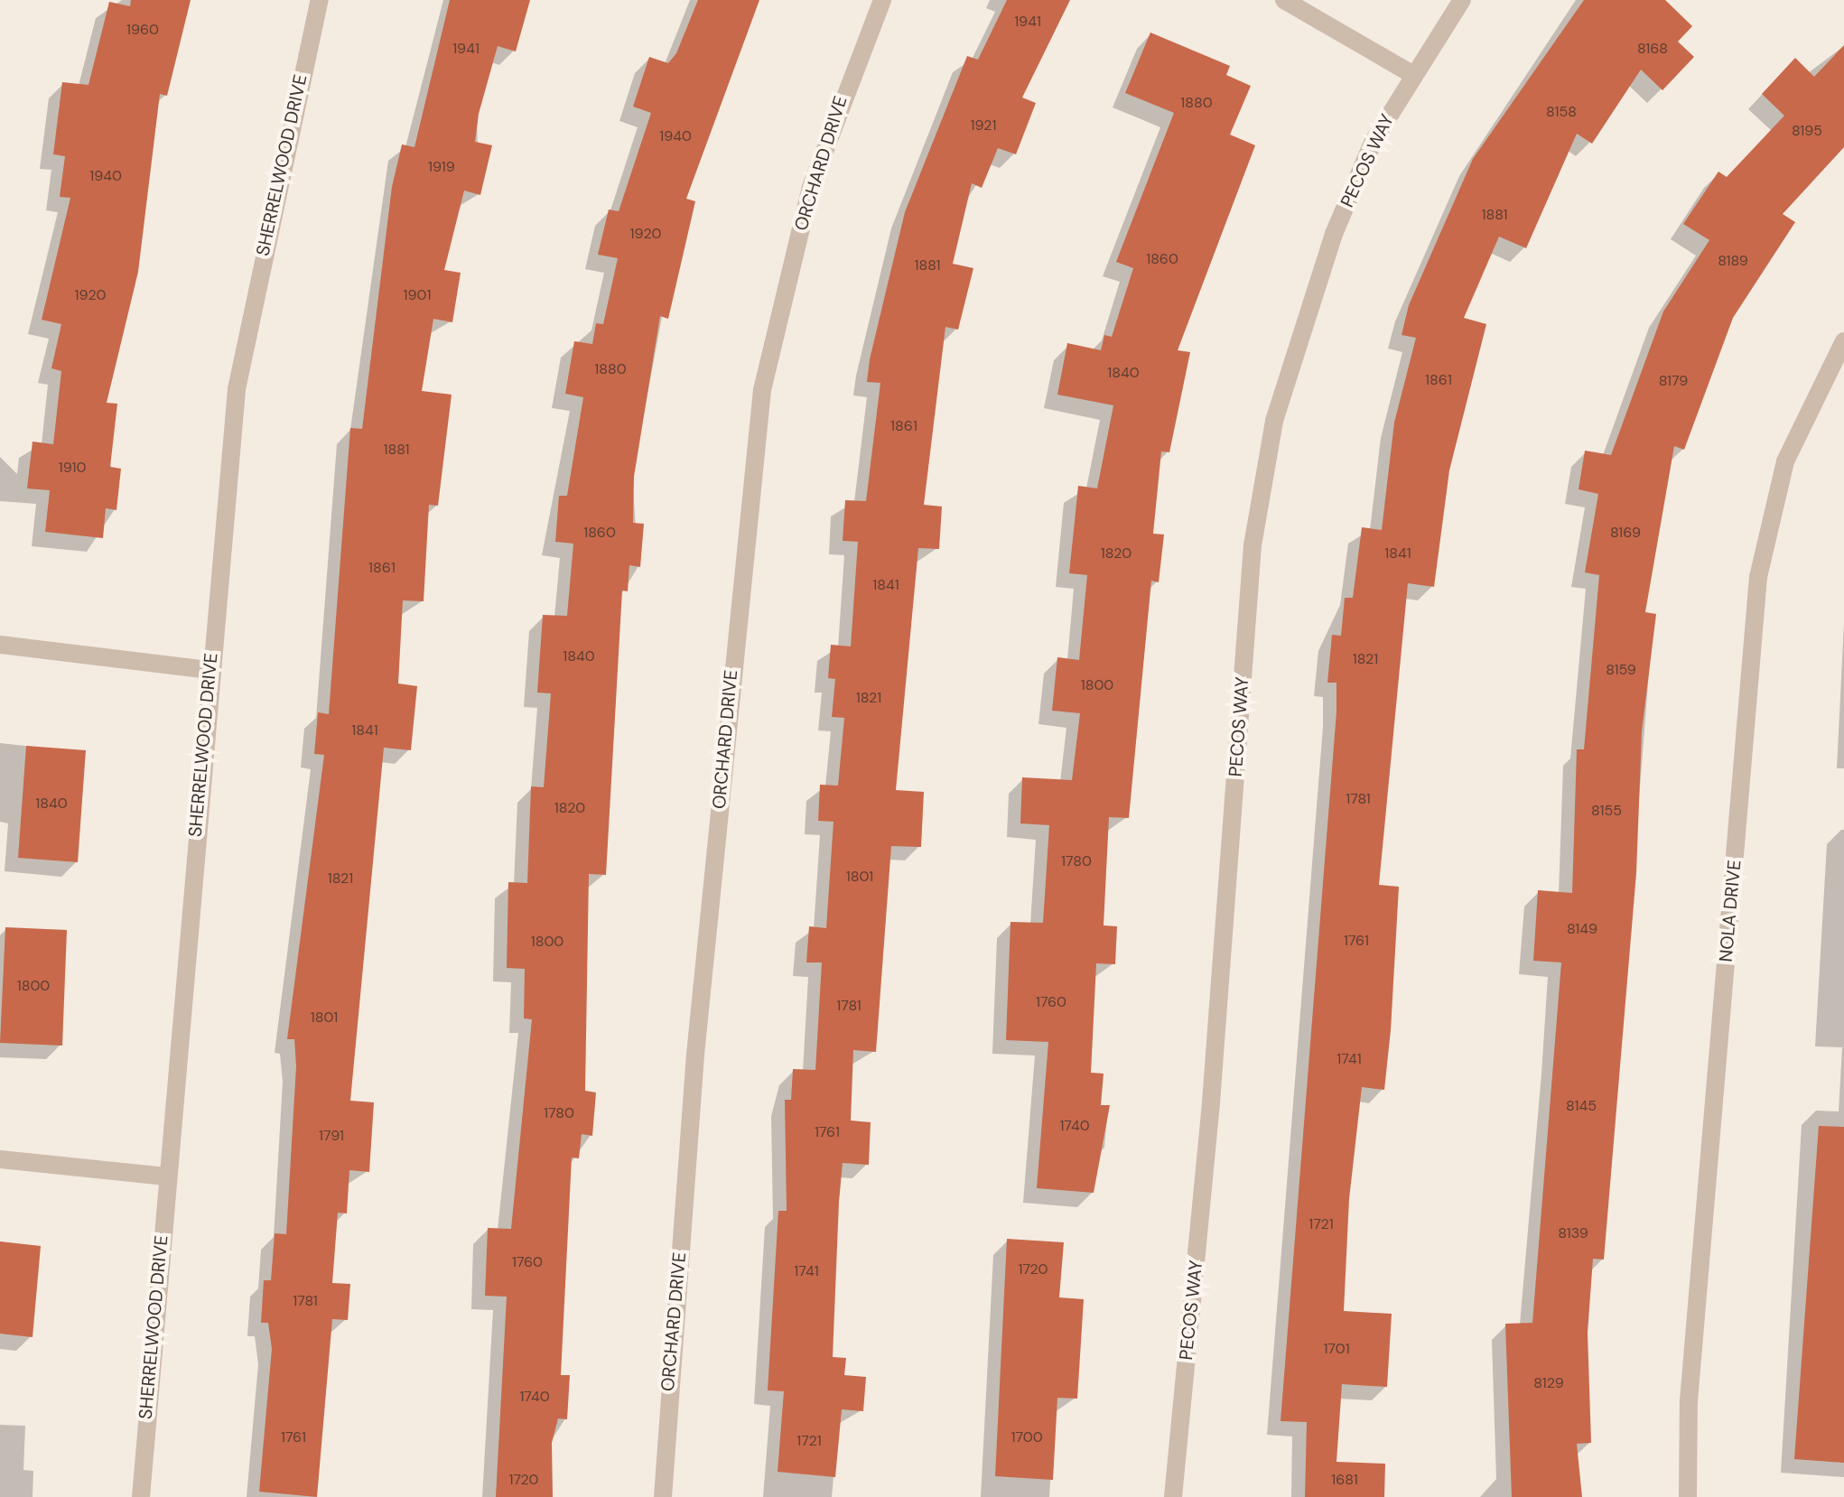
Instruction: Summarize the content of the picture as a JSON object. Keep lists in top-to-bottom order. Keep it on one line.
{"streets":{"street":["PECOS WAY","ORCHARD DRIVE","SHERRELWOOD DRIVE","NOLA DRIVE"]},"house_numbers":["1941","1960","1941","8168","1880","8158","1921","8195","1940","1919","1940","1881","1920","1860","8189","1881","1920","1901","1880","1840","1861","8179","1861","1881","1910","1860","8169","1820","1841","1861","1841","1840","1821","8159","1800","1821","1841","1781","1840","1820","8155","1780","1801","1821","8149","1761","1800","1800","1760","1781","1801","1741","8145","1780","1740","1761","1791","1721","8139","1760","1720","1741","1781","1701","8129","1740","1761","1700","1721","1720","1681"]}
